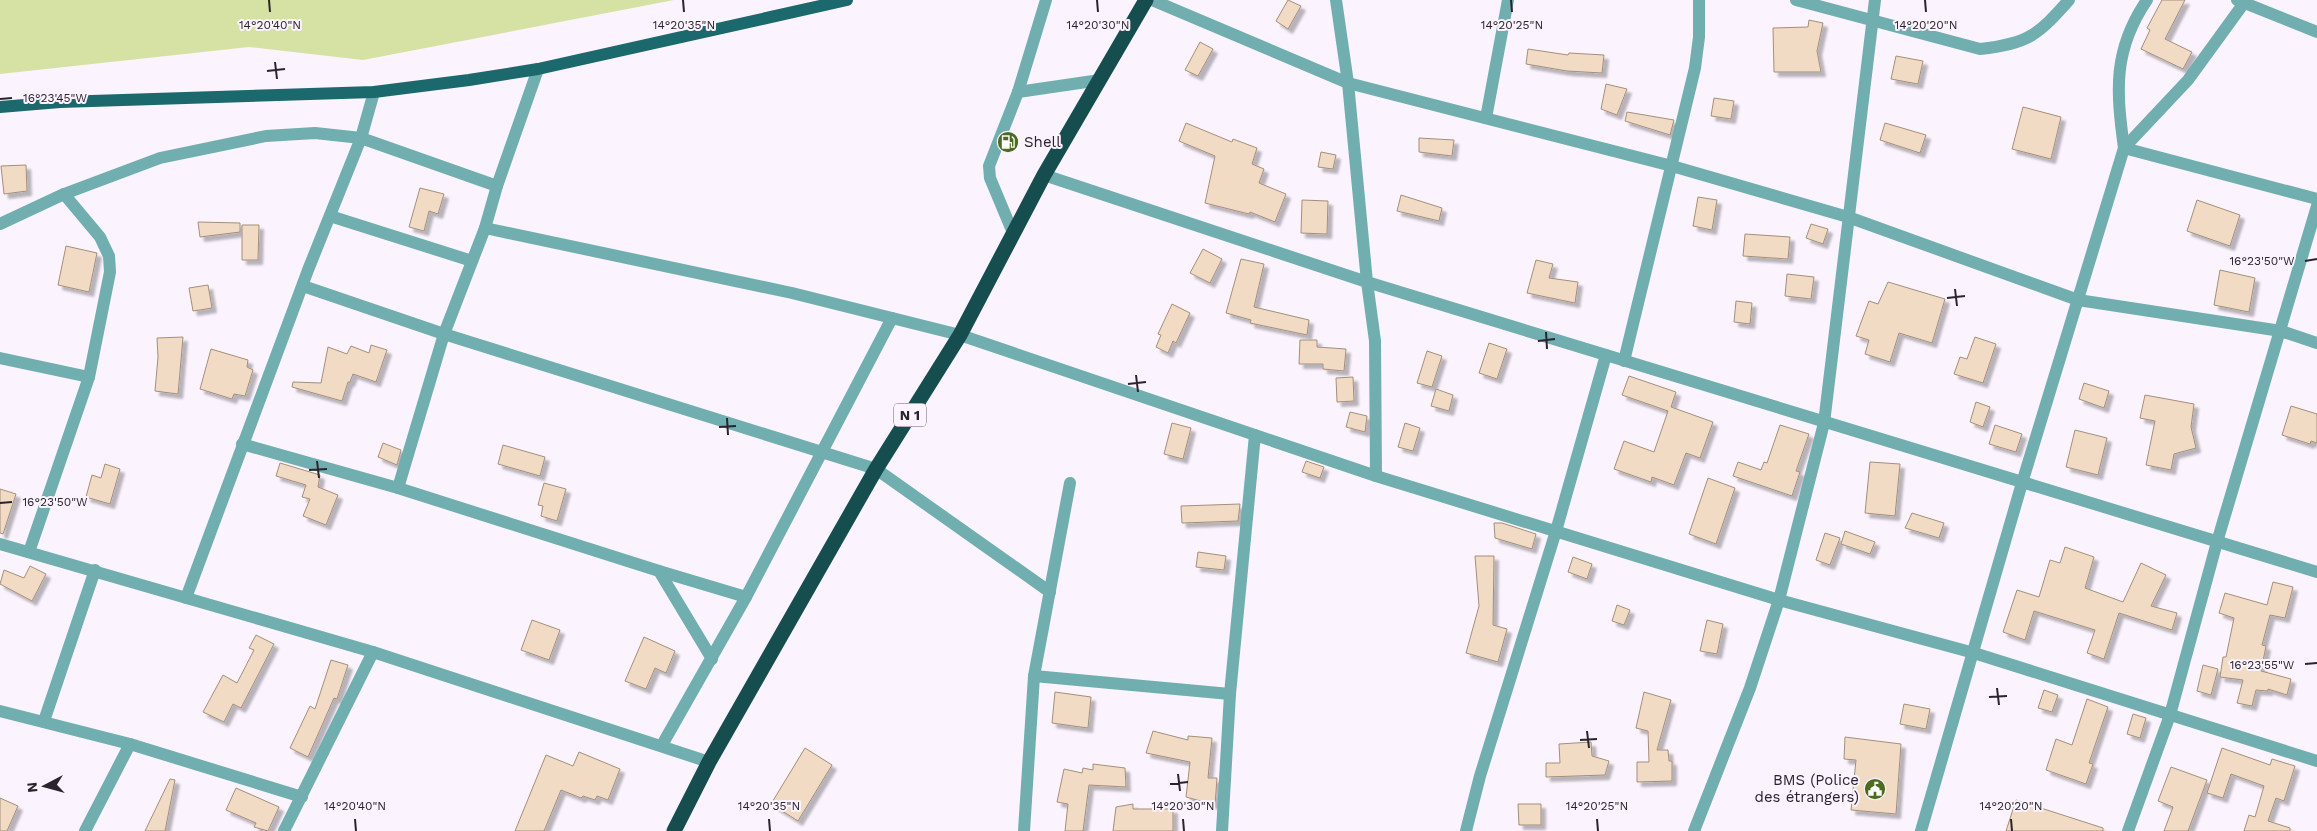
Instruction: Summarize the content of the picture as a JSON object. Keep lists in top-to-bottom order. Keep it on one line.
{"streets":{"highway":["N 1"]},"places":{"fuel station":["Shell"],"public building":["BMS (Police des étrangers)"]},"north":"left","coordinates":["14°20'40\"N","14°20'35\"N","14°20'30\"N","14°20'25\"N","14°20'20\"N","16°23'45\"W","16°23'50\"W","16°23'55\"W"]}
